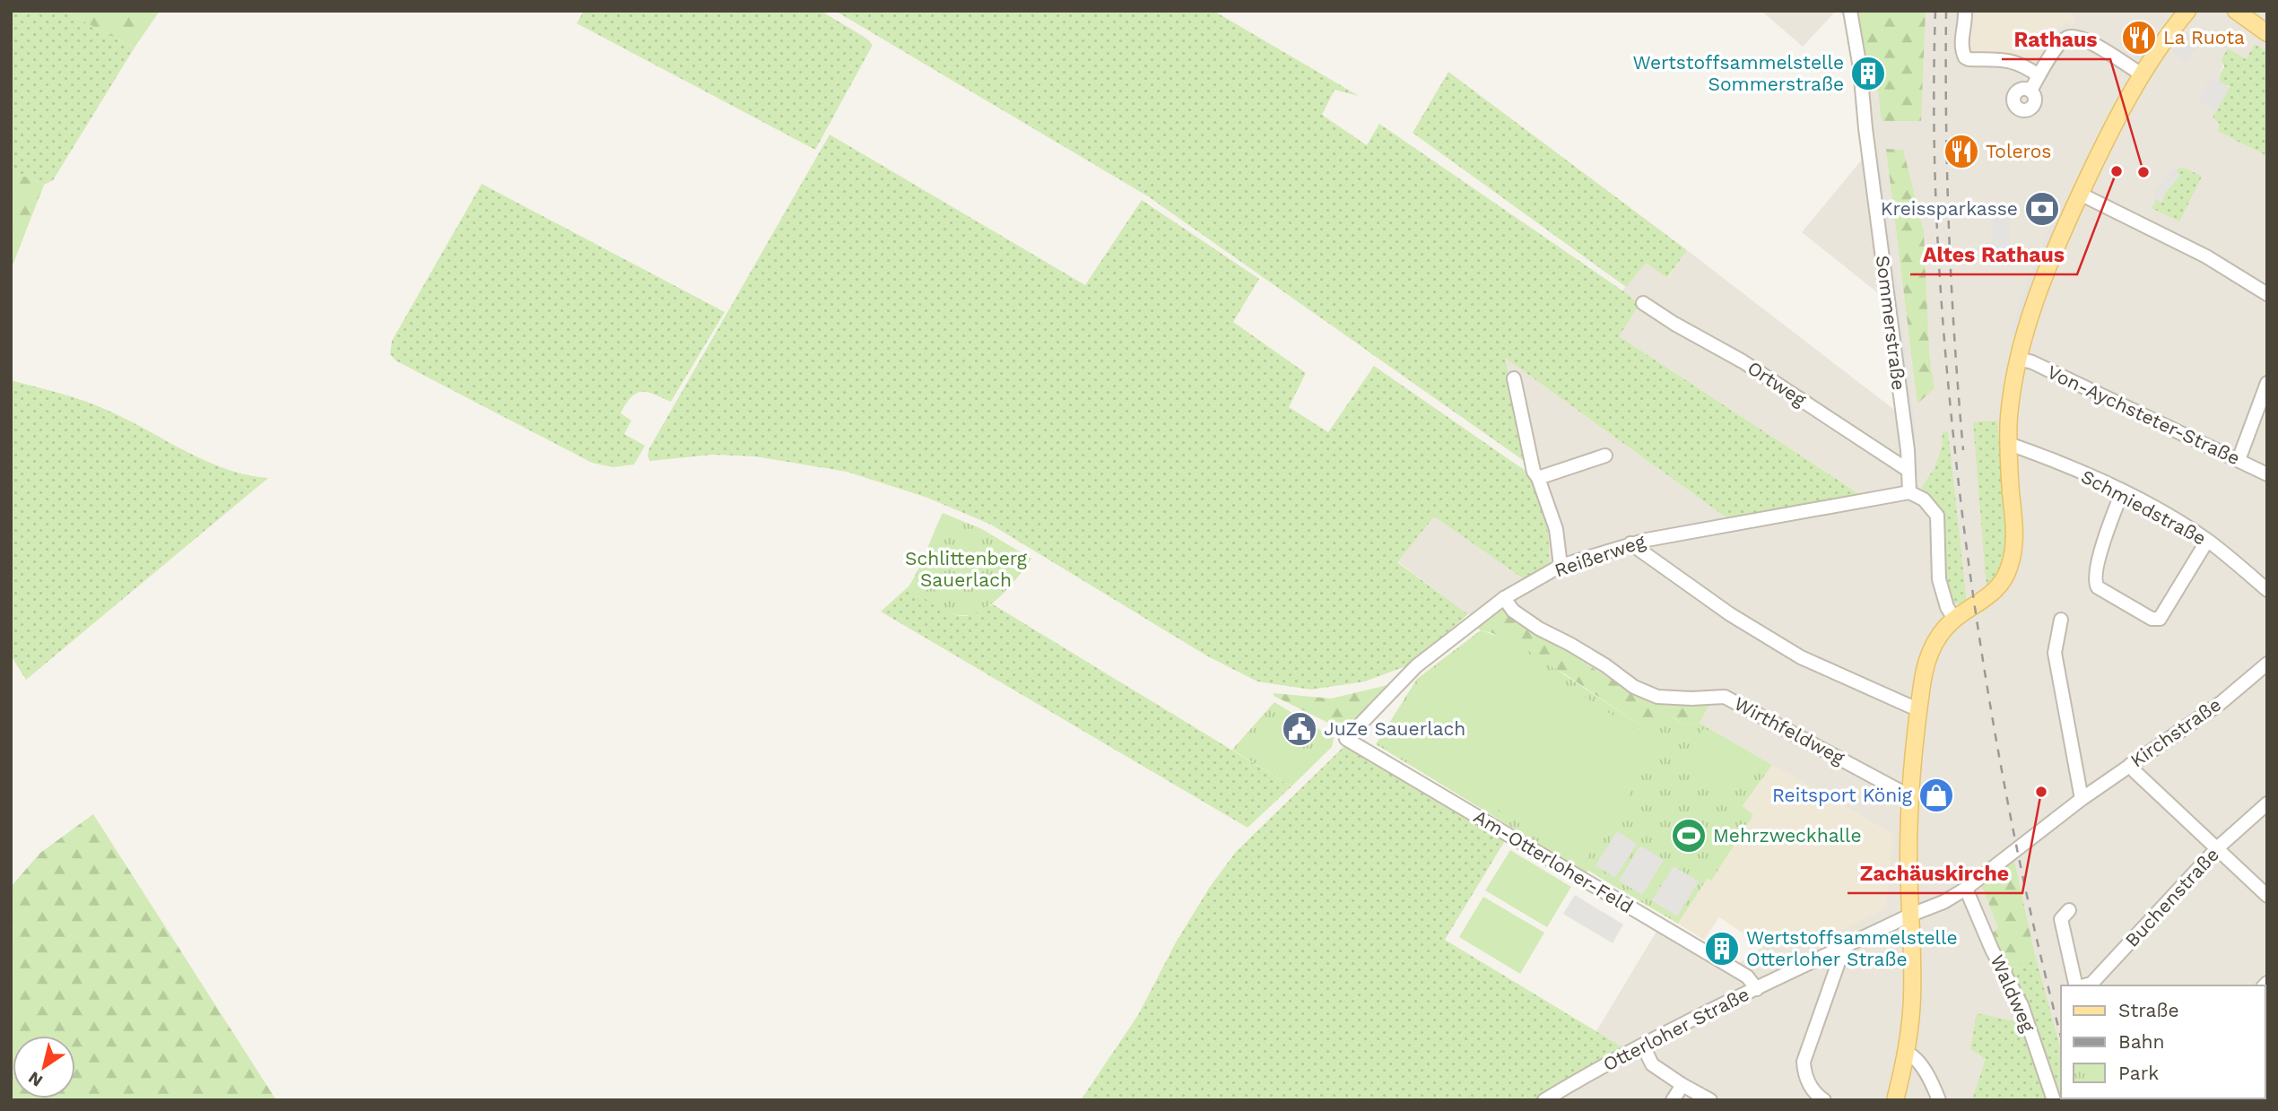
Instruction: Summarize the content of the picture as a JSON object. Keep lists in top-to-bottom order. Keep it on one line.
{"streets":{"street":["Sommerstraße","Ortweg","Von-Aychsteter-Straße","Schmiedstraße","Reißerweg","Wirthfeldweg","Kirchstraße","Am-Otterloher-Feld","Buchenstraße","Waldweg","Otterloher Straße"]},"crossings":[["Sommerstraße","Ortweg"],["Sommerstraße","Reißerweg"],["Reißerweg","Wirthfeldweg"],["Reißerweg","Am-Otterloher-Feld"],["Kirchstraße","Waldweg"],["Kirchstraße","Otterloher Straße"],["Am-Otterloher-Feld","Otterloher Straße"]],"parks":["Schlittenberg Sauerlach"],"places":{"restaurant":["La Ruota","Toleros"],"building":["Wertstoffsammelstelle Sommerstraße","Wertstoffsammelstelle Otterloher Straße"],"other":["Altes Rathaus","Rathaus","Zachäuskirche"],"bank":["Kreissparkasse"],"public building":["JuZe Sauerlach"],"shop":["Reitsport König"],"sports":["Mehrzweckhalle"]},"legend":["Straße","Bahn","Park"],"north":"bottom left"}
